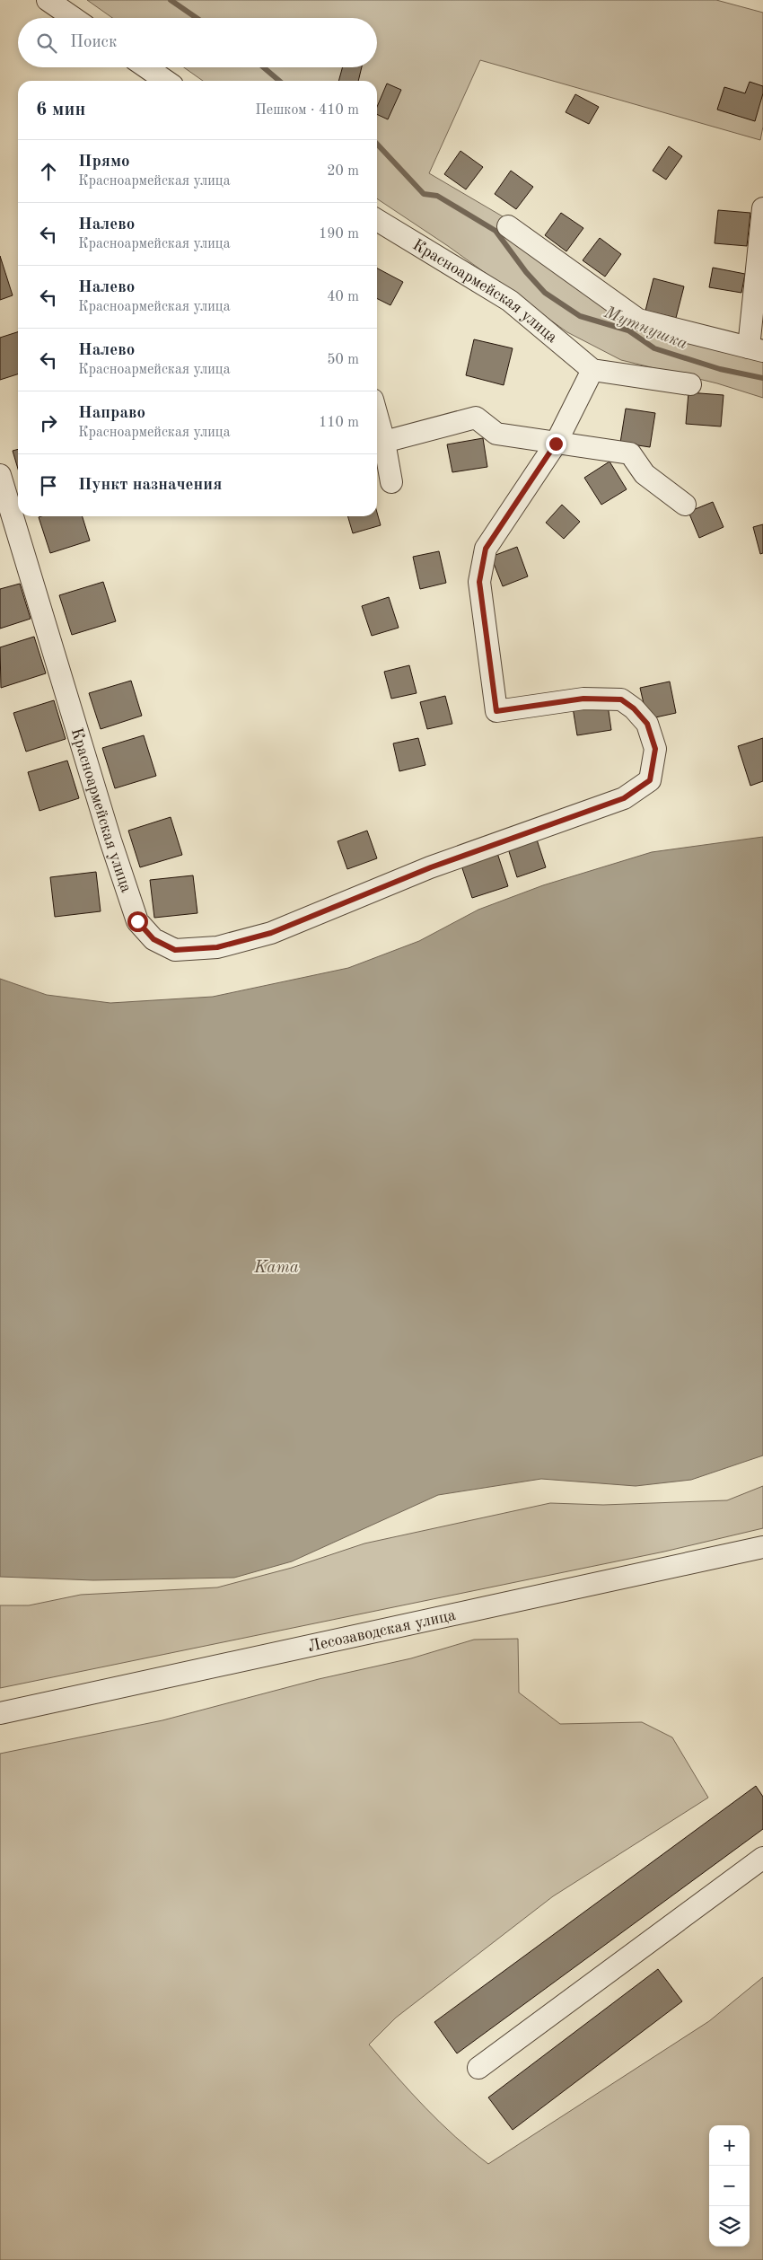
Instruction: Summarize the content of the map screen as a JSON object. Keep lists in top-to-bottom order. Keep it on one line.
{"streets":{"street":["Красноармейская улица","Лесозаводская улица"]},"water":["Мутнушка","Kama"],"page":{"search":"Поиск","heading":["6 мин","Пешком · 410 m"],"list":[["Прямо","Красноармейская улица","20 m"],["Налево","Красноармейская улица","190 m"],["Налево","Красноармейская улица","40 m"],["Налево","Красноармейская улица","50 m"],["Направо","Красноармейская улица","110 m"],"Пункт назначения"],"map_buttons":["+","−"]}}
